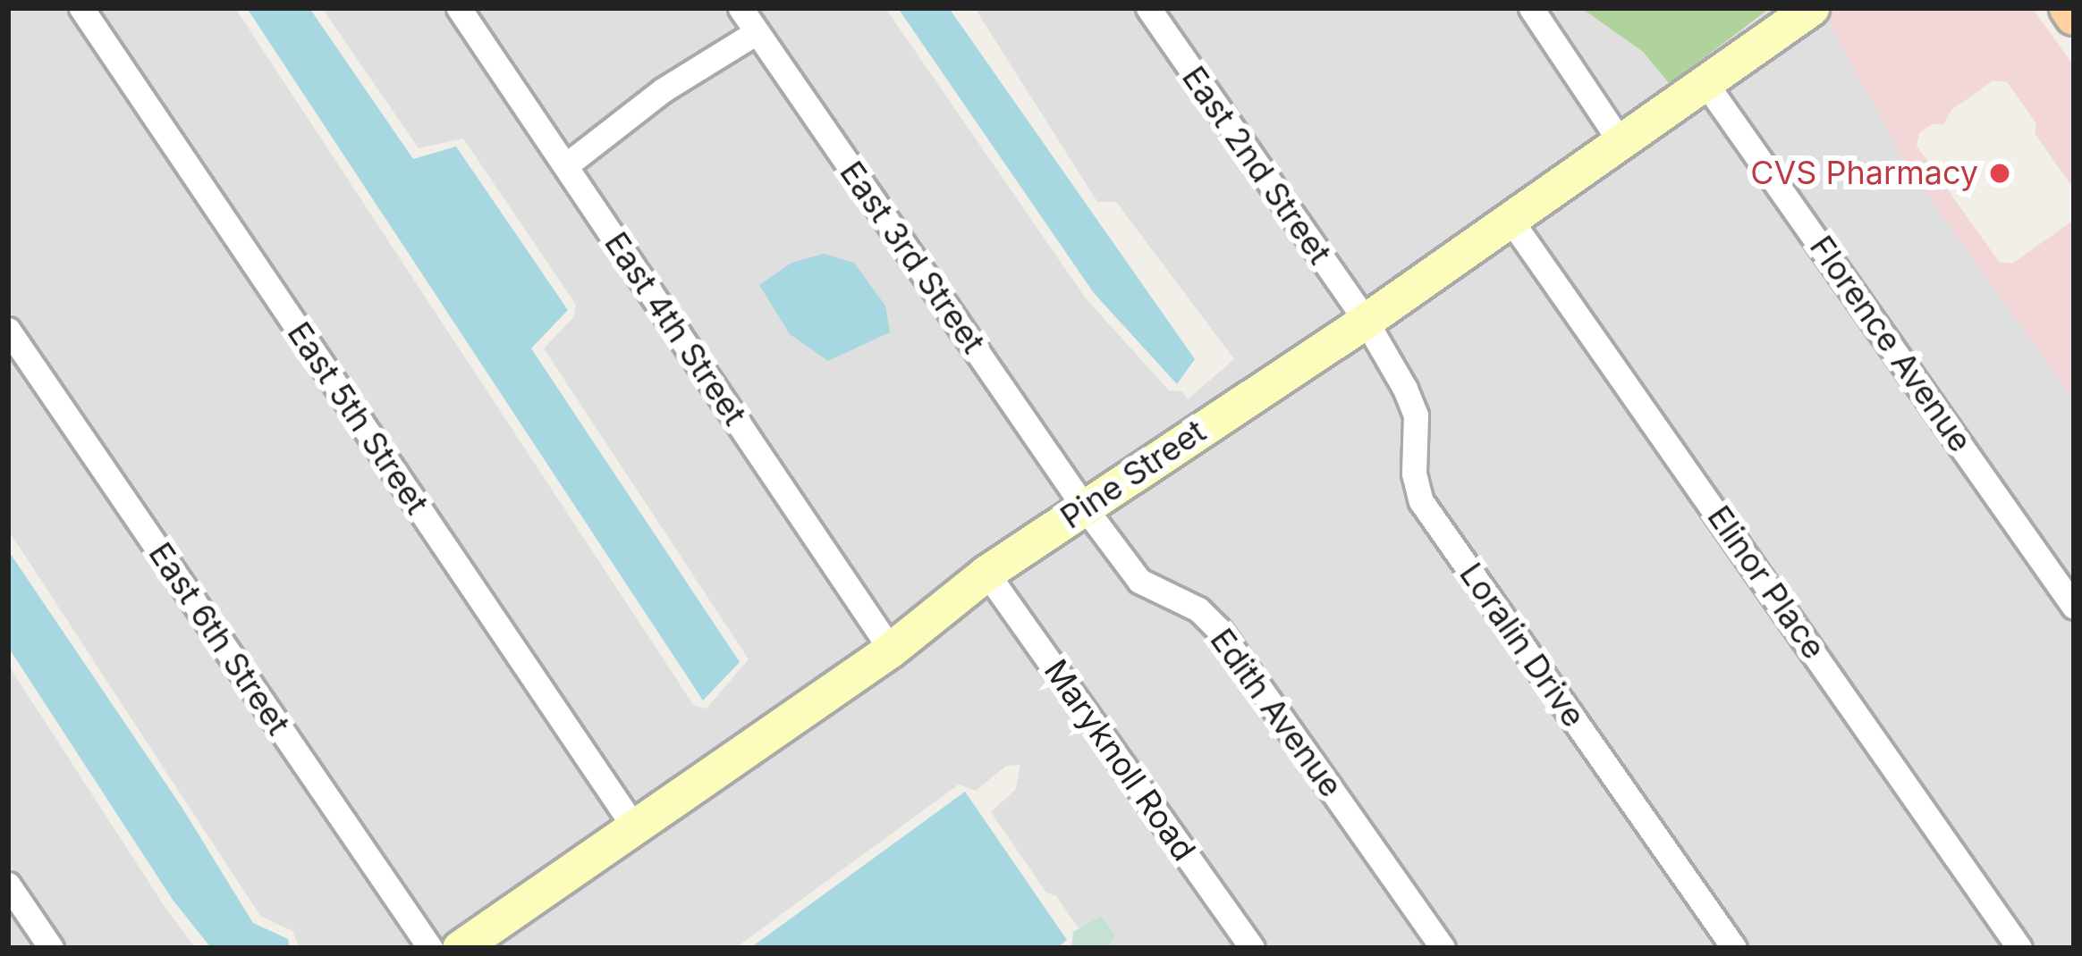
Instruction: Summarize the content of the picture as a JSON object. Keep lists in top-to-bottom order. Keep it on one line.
{"streets":{"main road":["Pine Street"],"street":["East 2nd Street","East 3rd Street","East 4th Street","Florence Avenue","East 5th Street","Elinor Place","East 6th Street","Loralin Drive","Edith Avenue","Maryknoll Road"]},"crossings":[["East 2nd Street","Pine Street"],["East 2nd Street","Loralin Drive"],["East 3rd Street","Pine Street"],["East 3rd Street","Edith Avenue"],["East 4th Street","Pine Street"],["Florence Avenue","Pine Street"],["East 5th Street","Pine Street"],["Pine Street","Elinor Place"],["Pine Street","Loralin Drive"],["Pine Street","Edith Avenue"],["Pine Street","Maryknoll Road"]],"places":["CVS Pharmacy"]}
